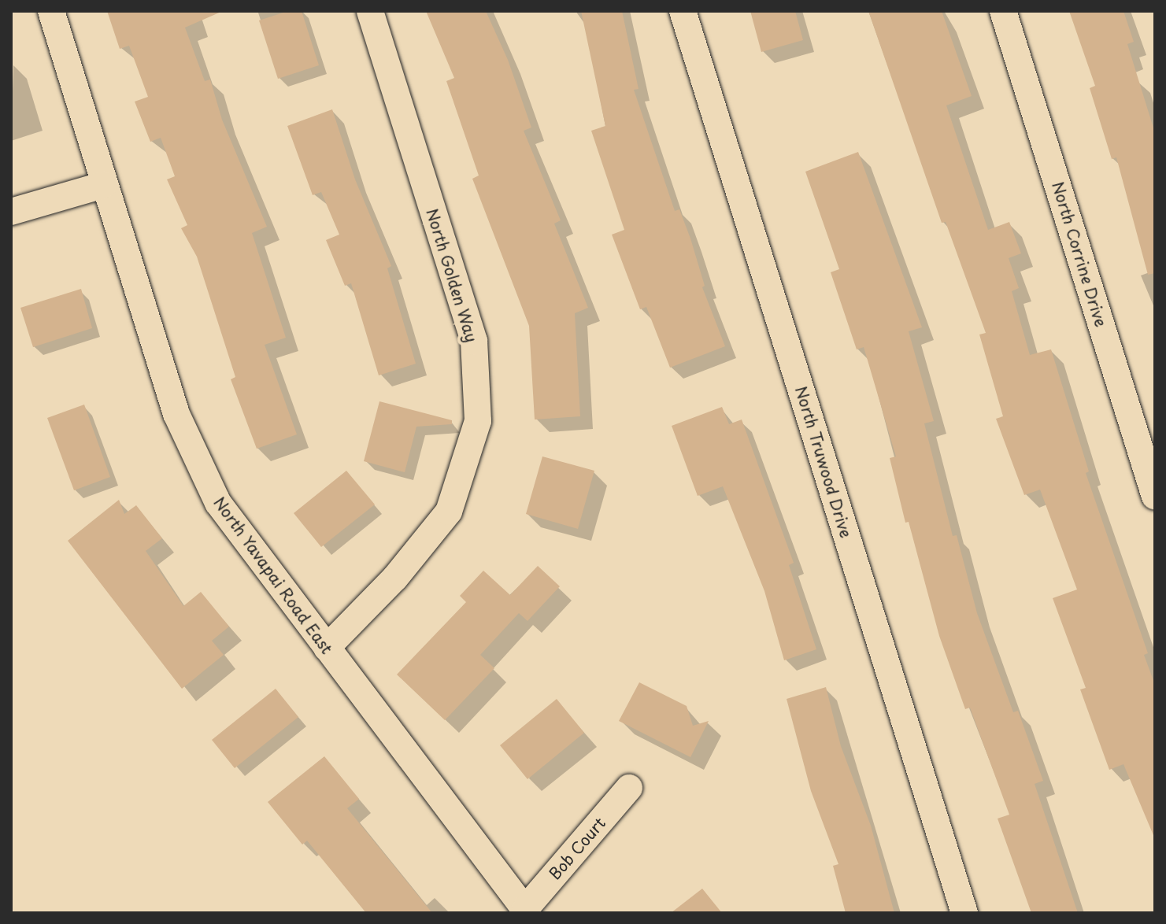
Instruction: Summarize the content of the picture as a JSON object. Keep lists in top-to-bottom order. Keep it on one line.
{"streets":{"street":["North Corrine Drive","North Golden Way","North Truwood Drive","North Yavapai Road East","Bob Court"]},"crossings":[["North Golden Way","North Yavapai Road East"],["North Yavapai Road East","Bob Court"]]}
